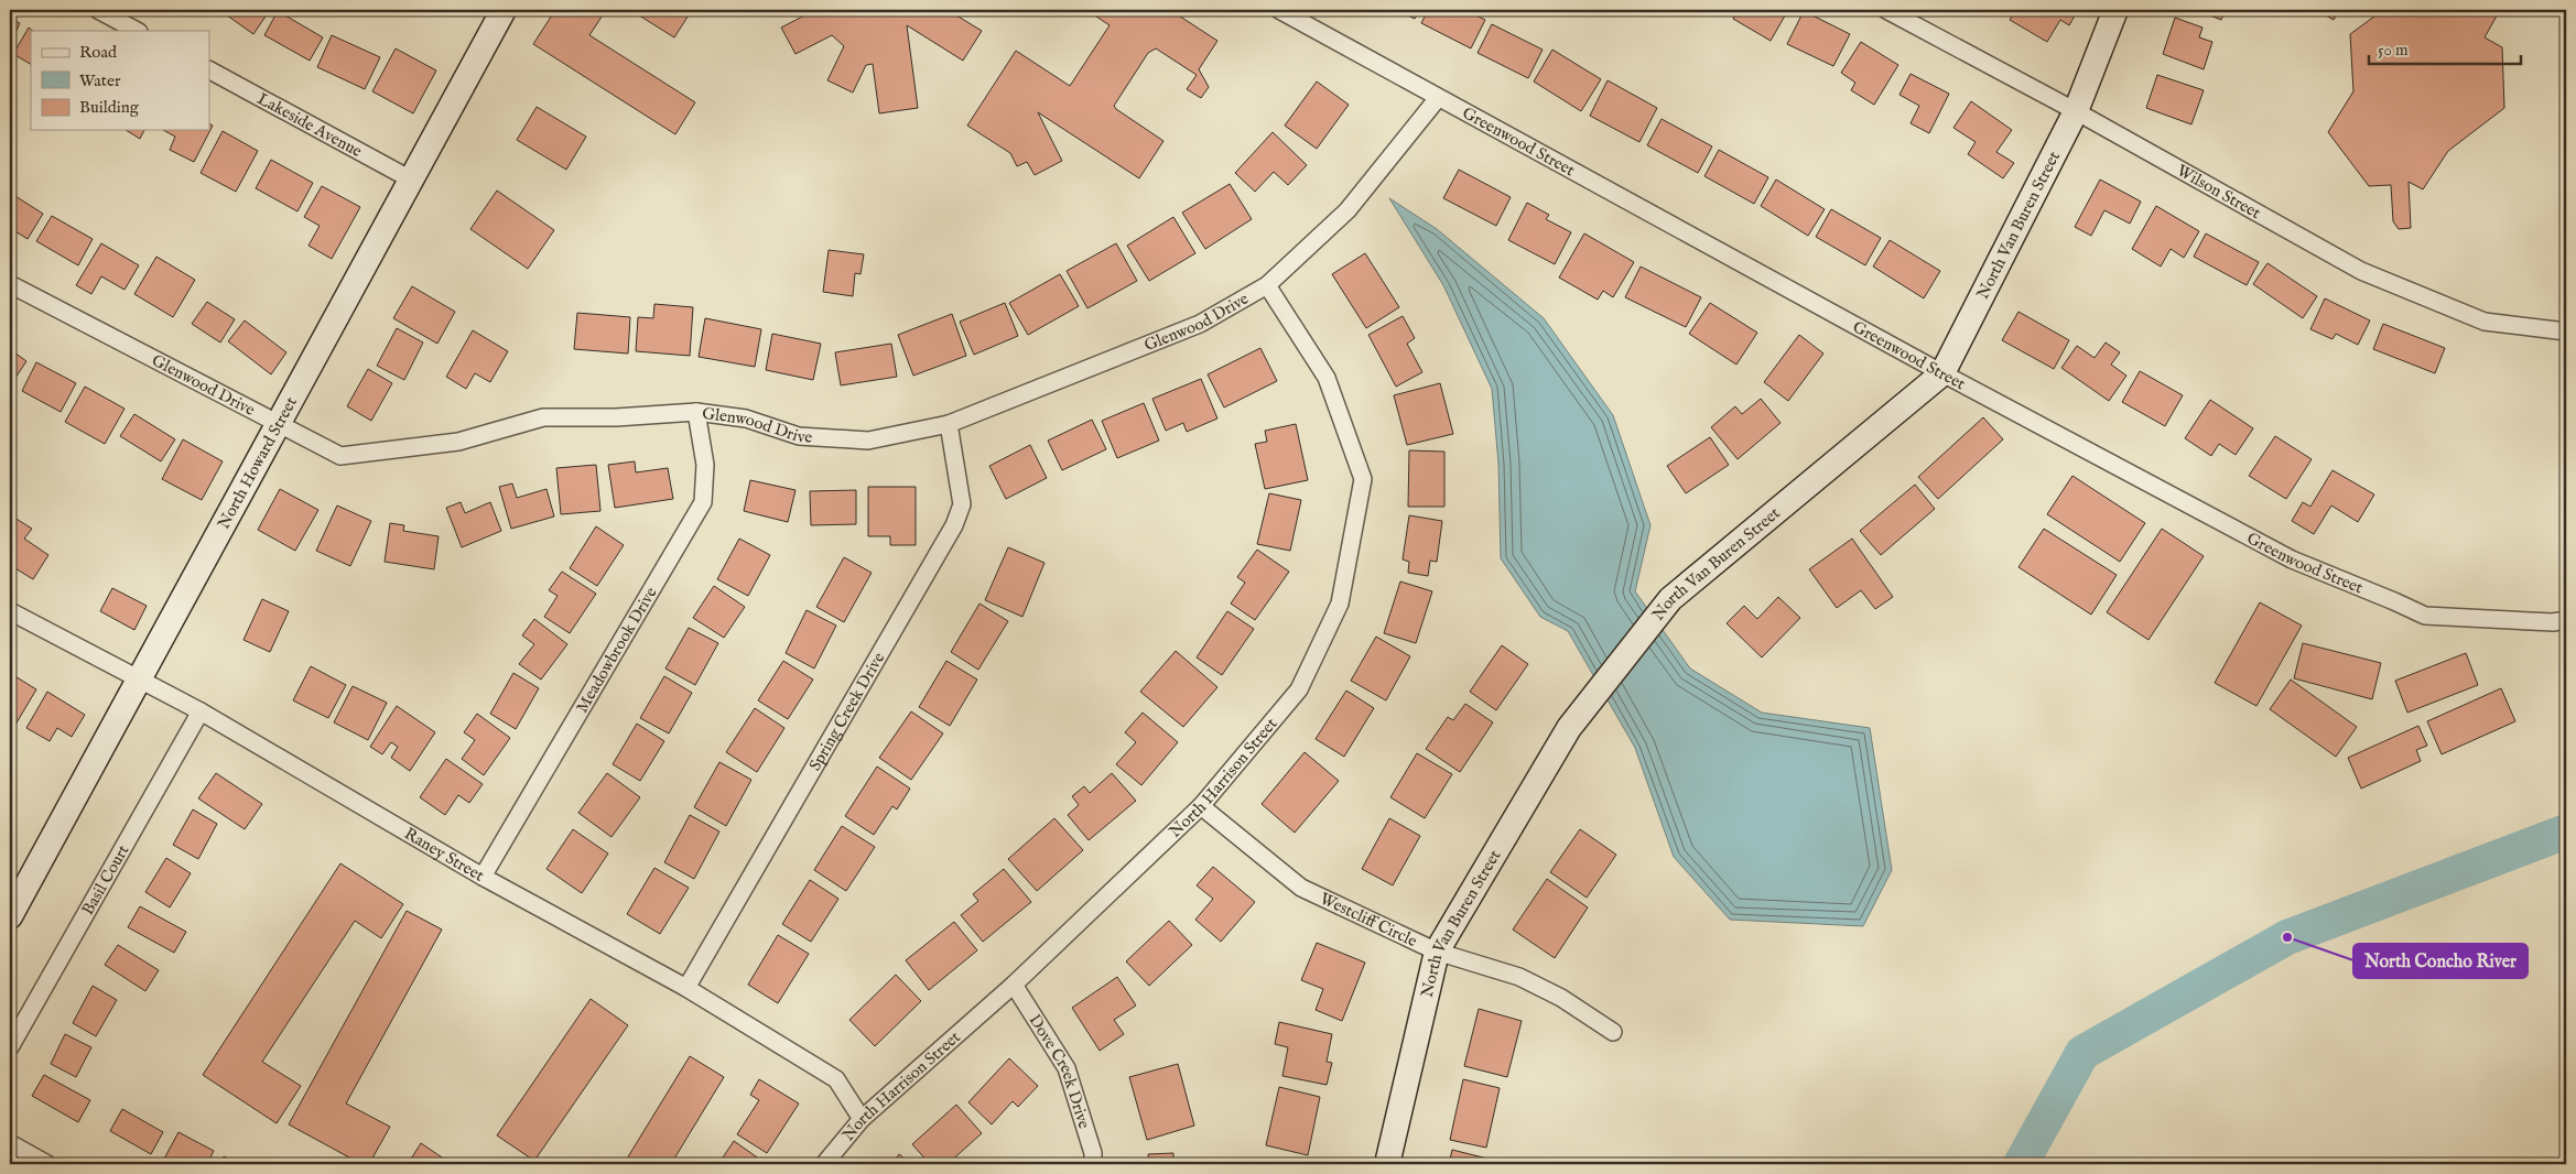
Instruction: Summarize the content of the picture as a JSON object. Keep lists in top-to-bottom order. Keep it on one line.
{"streets":{"street":["Lakeside Avenue","Greenwood Street","Wilson Street","North Van Buren Street","Glenwood Drive","North Howard Street","Meadowbrook Drive","Spring Creek Drive","North Harrison Street","Raney Street","Basil Court","Westcliff Circle","Dove Creek Drive"]},"crossings":[["Lakeside Avenue","North Howard Street"],["Greenwood Street","North Van Buren Street"],["Greenwood Street","Glenwood Drive"],["Wilson Street","North Van Buren Street"],["North Van Buren Street","Westcliff Circle"],["Glenwood Drive","North Howard Street"],["Glenwood Drive","Meadowbrook Drive"],["Glenwood Drive","Spring Creek Drive"],["Glenwood Drive","North Harrison Street"],["North Howard Street","Raney Street"],["Meadowbrook Drive","Raney Street"],["Spring Creek Drive","Raney Street"],["North Harrison Street","Raney Street"],["North Harrison Street","Westcliff Circle"],["North Harrison Street","Dove Creek Drive"],["Raney Street","Basil Court"]],"places":["North Concho River"],"legend":["Road","Water","Building"],"scale_bar":"50 m"}
